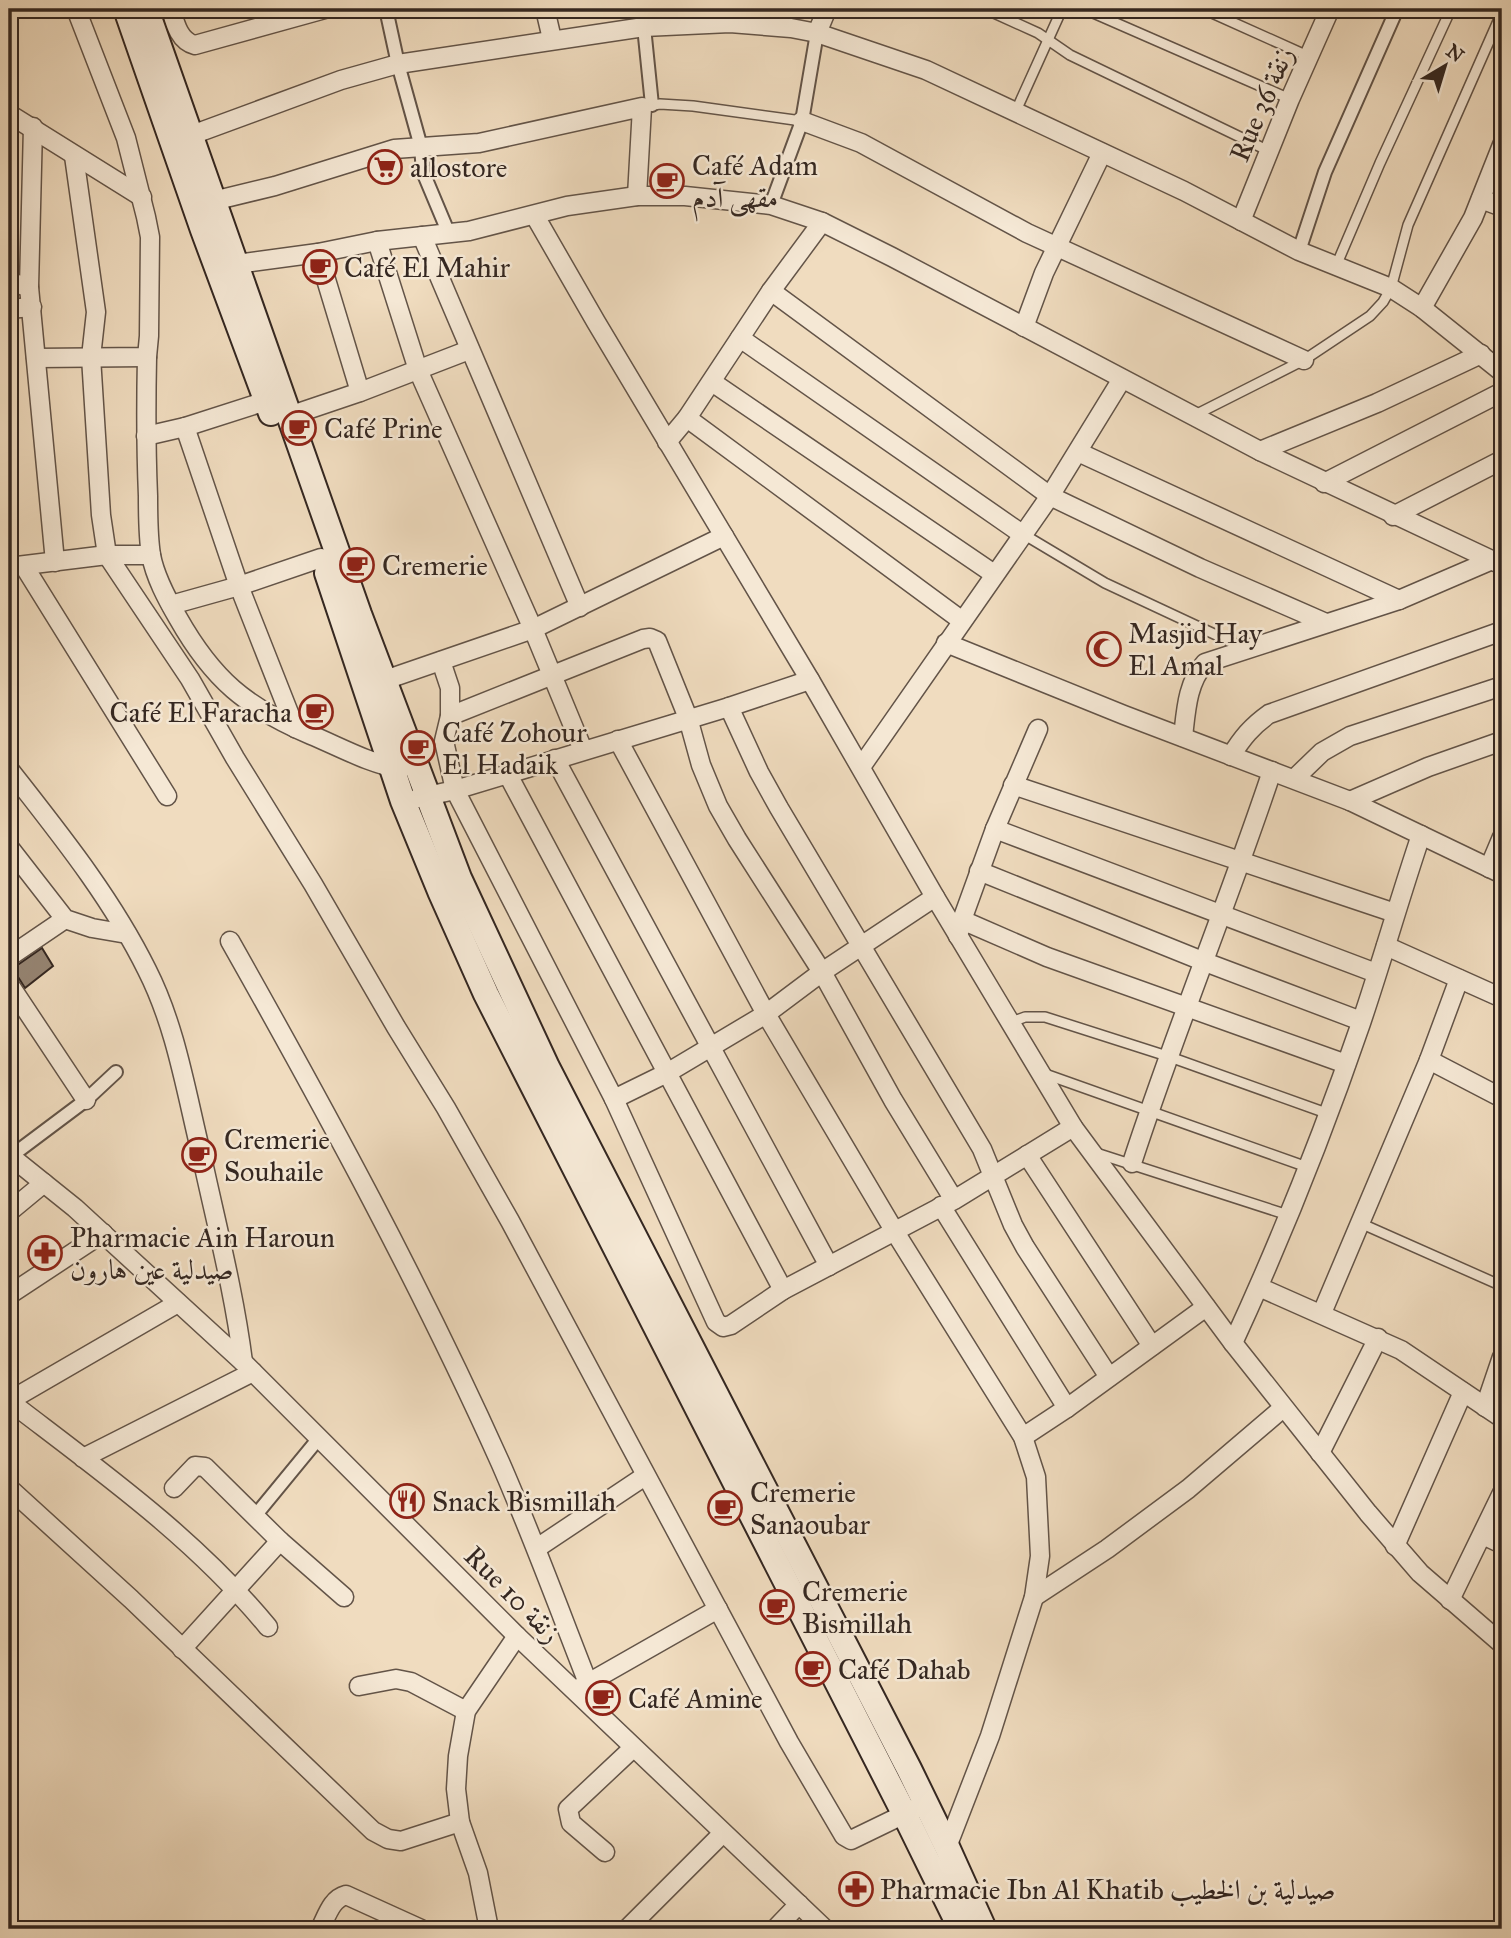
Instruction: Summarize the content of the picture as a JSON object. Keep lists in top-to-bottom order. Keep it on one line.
{"streets":{"street":["Rue 36 زنقة","Rue 10 زنقة"]},"places":{"supermarket":["allostore"],"cafe":["Café Adam مقهى آدم","Café El Mahir","Café Prine","Cremerie","Café El Faracha","Café Zohour El Hadaik","Cremerie Souhaile","Cremerie Sanaoubar","Cremerie Bismillah","Café Dahab","Café Amine"],"mosque":["Masjid Hay El Amal"],"pharmacy":["Pharmacie Ain Haroun صيدلية عين هارون","Pharmacie Ibn Al Khatib صيدلية بن الخطيب"],"restaurant":["Snack Bismillah"]},"north":"top right"}
